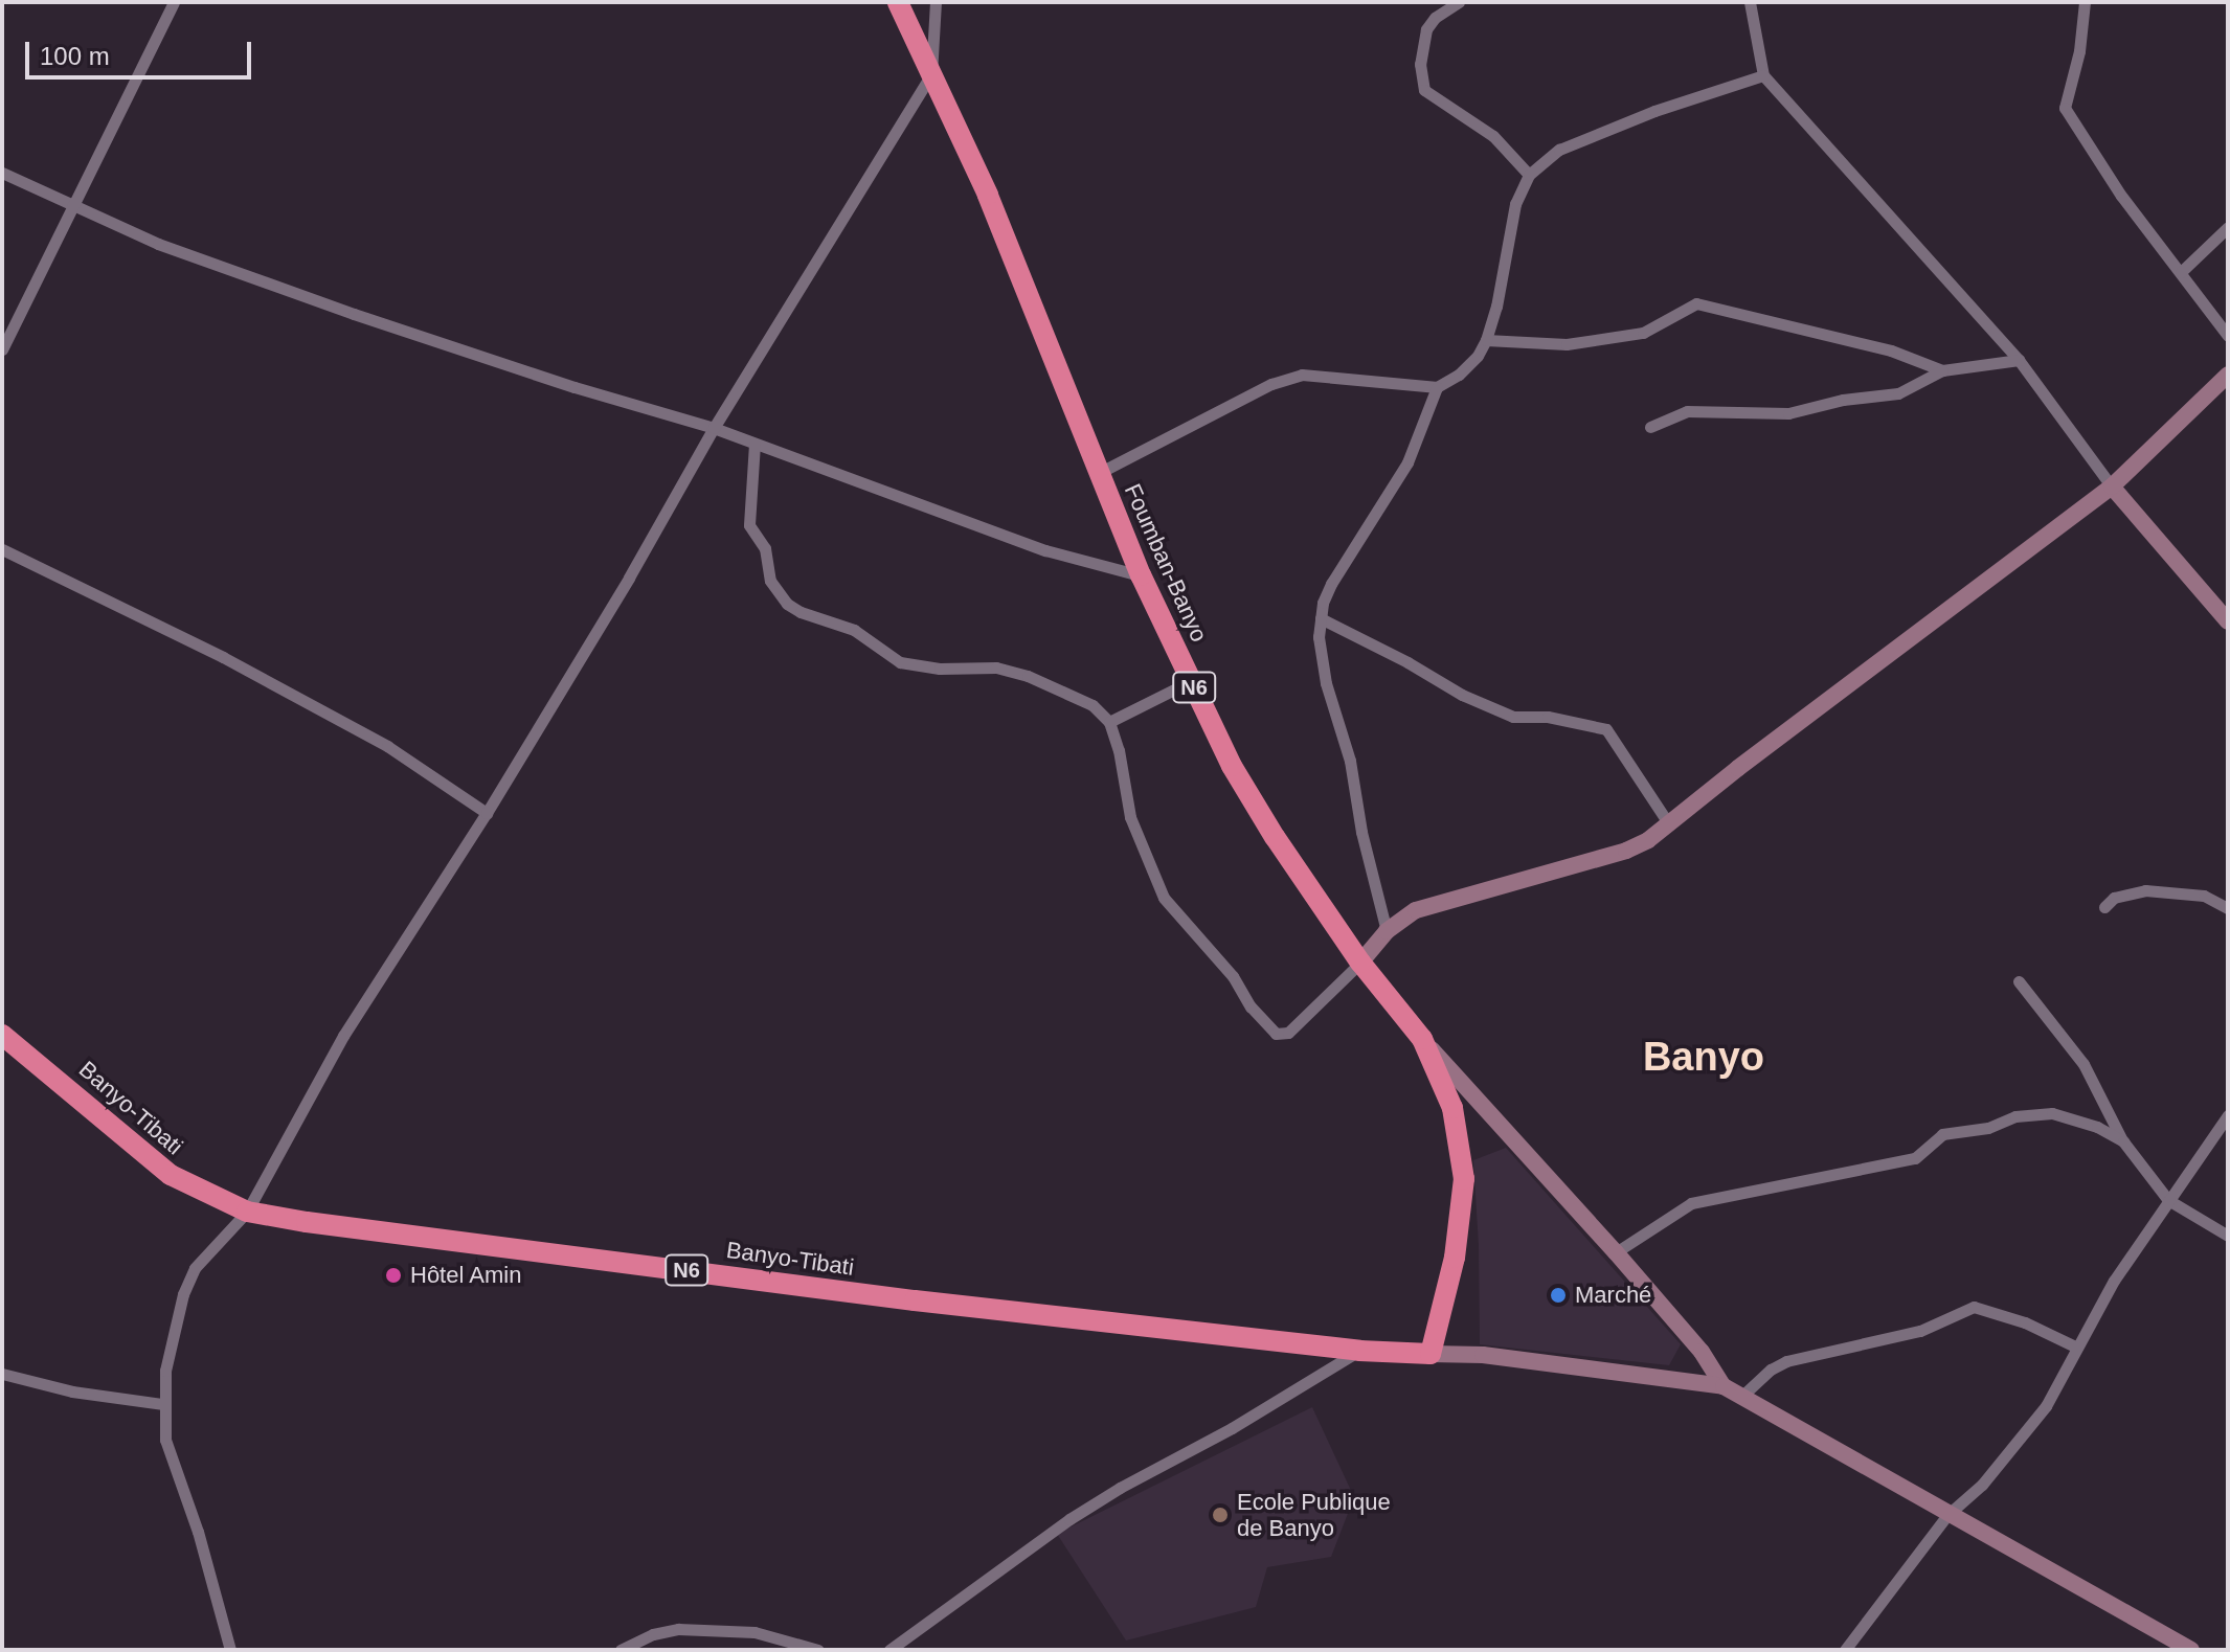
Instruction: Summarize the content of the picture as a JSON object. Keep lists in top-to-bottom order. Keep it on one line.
{"streets":{"highway":["Foumban-Banyo","N6","Banyo-Tibati"]},"crossings":[["Foumban-Banyo","Banyo-Tibati"]],"districts":["Banyo"],"places":["Hôtel Amin","Marché","Ecole Publique de Banyo"],"scale_bar":"100 m"}
